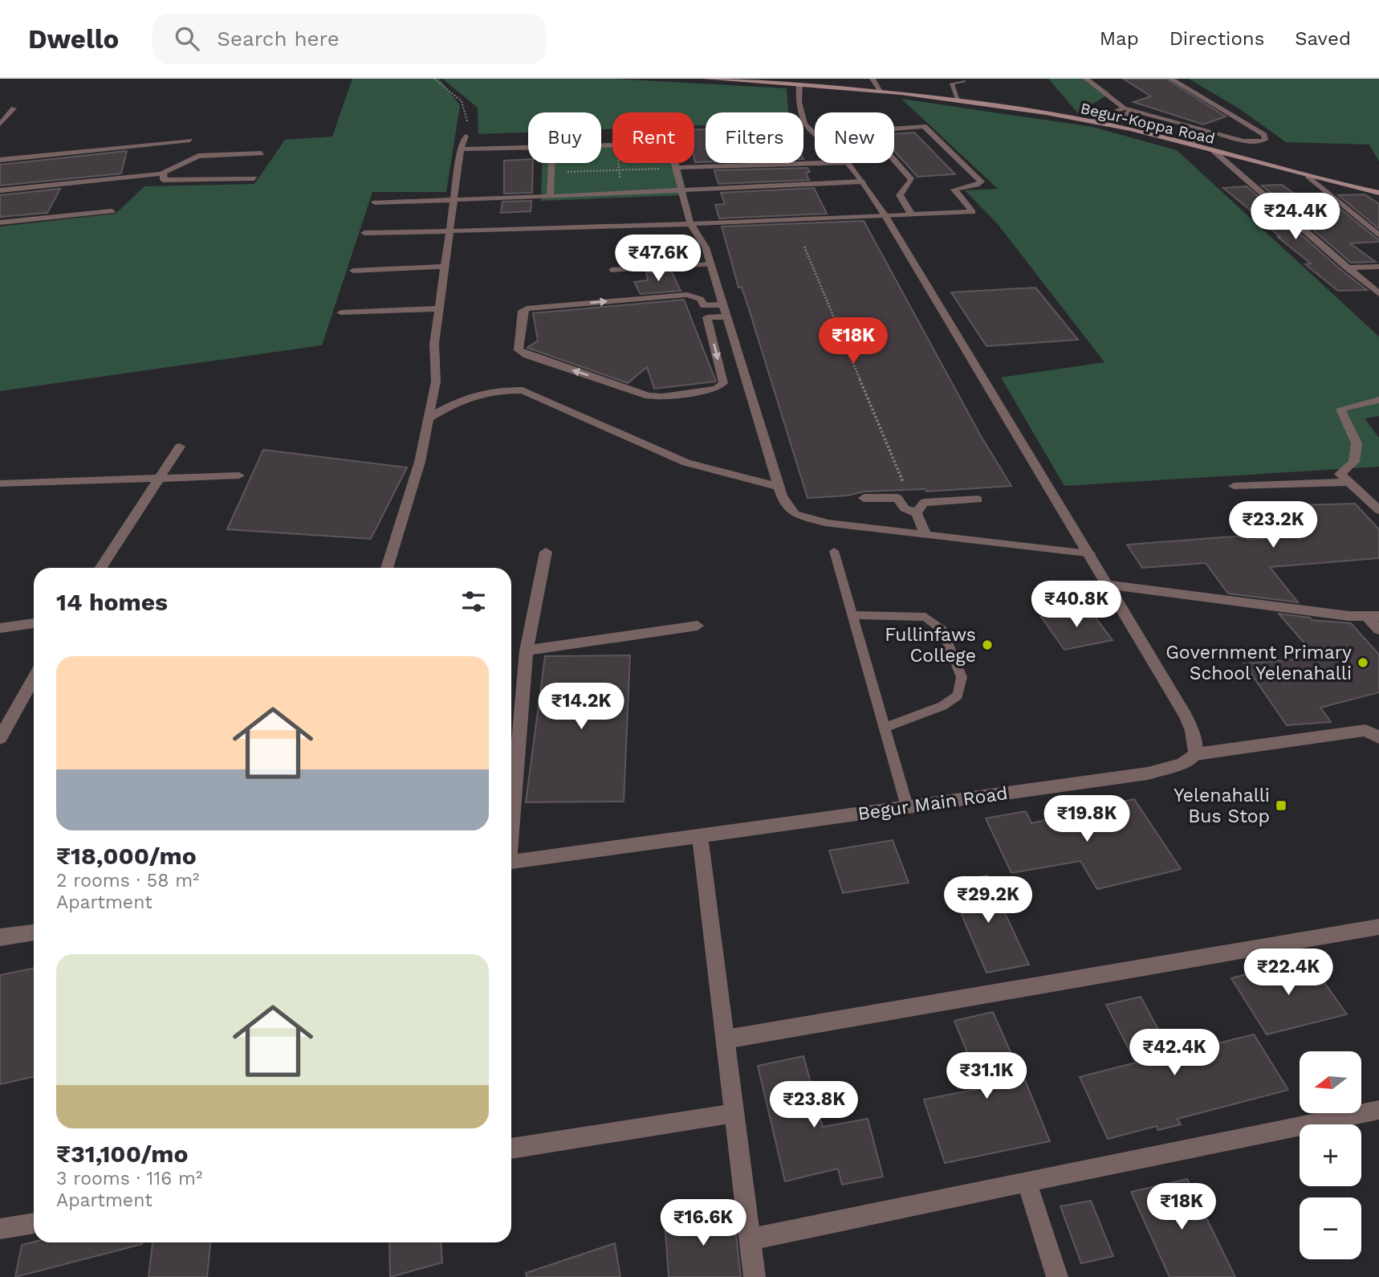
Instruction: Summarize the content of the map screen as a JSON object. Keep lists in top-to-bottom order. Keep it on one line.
{"streets":{"main road":["Begur-Koppa Road"],"street":["Begur Main Road"]},"places":{"other":["Fullinfaws College","Government Primary School Yelenahalli"],"transit":["Yelenahalli Bus Stop"]},"north":"left","page":{"header":"Dwello","search":"Search here","nav":["Map","Directions","Saved"],"chip":["Buy","Rent","Filters","New"],"price":["₹24.4K","₹47.6K","₹18K","₹23.2K","₹40.8K","₹14.2K","₹19.8K","₹29.2K","₹22.4K","₹42.4K","₹31.1K","₹23.8K","₹18K","₹16.6K"],"heading":"14 homes","list":[{"name":"₹18,000/mo","note":"2 rooms · 58 m² · Apartment"},{"name":"₹31,100/mo","note":"3 rooms · 116 m² · Apartment"}],"map_buttons":["+","−"]}}
